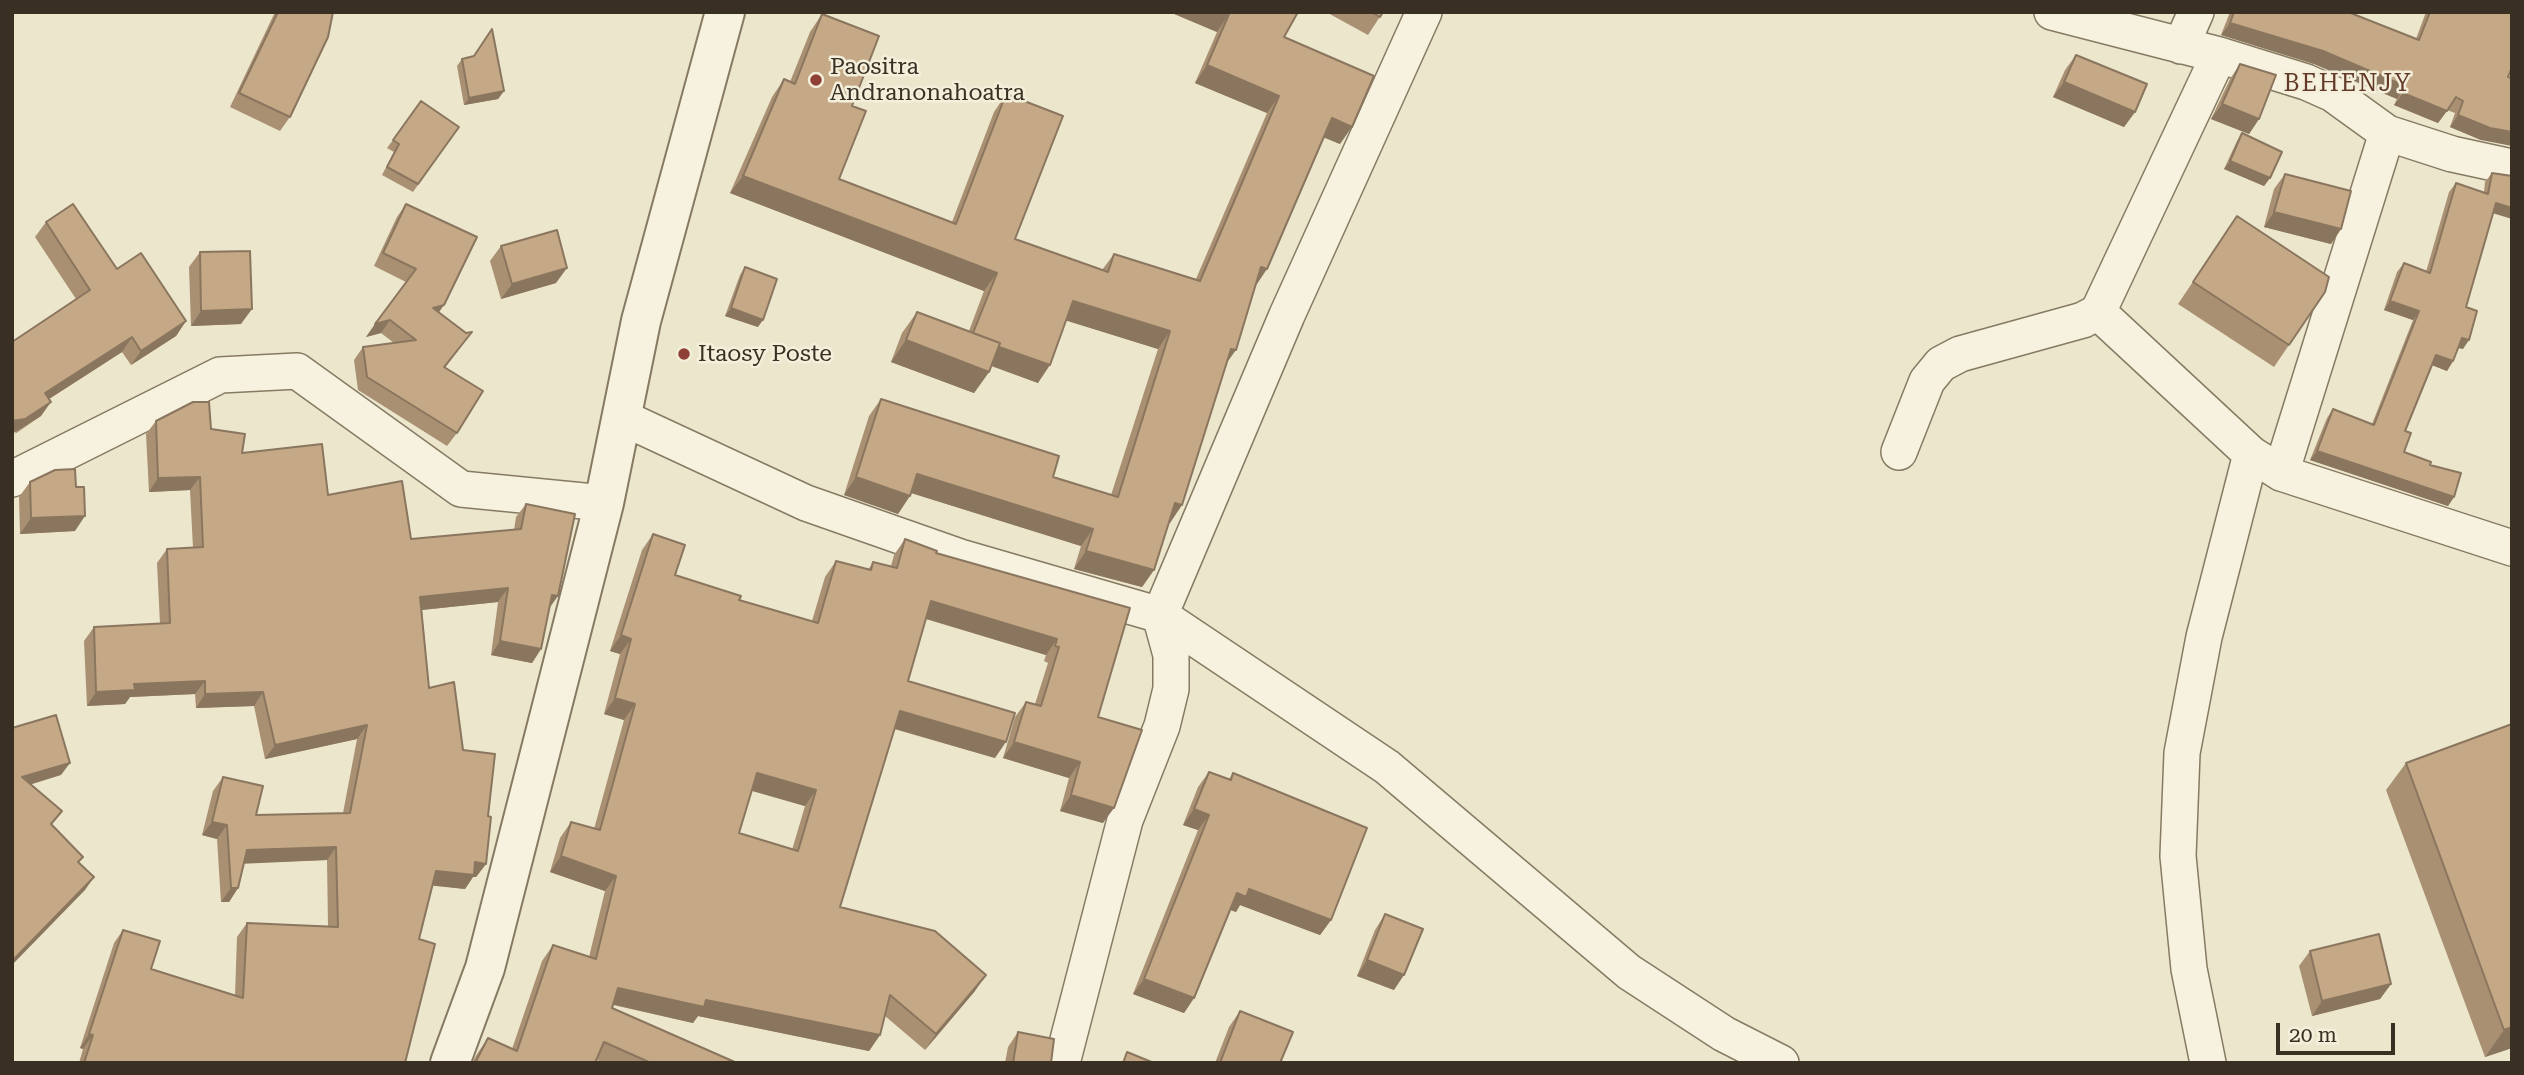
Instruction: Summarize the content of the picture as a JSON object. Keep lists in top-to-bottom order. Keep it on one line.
{"districts":["BEHENJY"],"places":["Paositra Andranonahoatra","Itaosy Poste"],"scale_bar":"20 m"}
